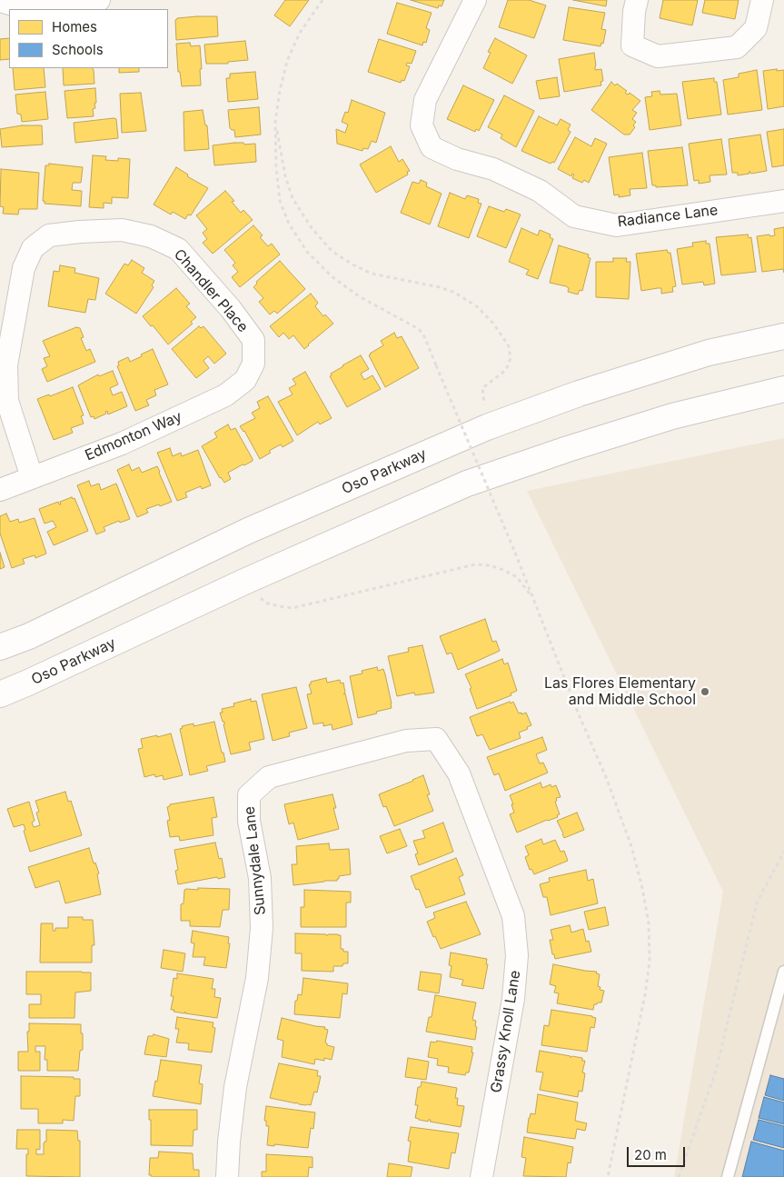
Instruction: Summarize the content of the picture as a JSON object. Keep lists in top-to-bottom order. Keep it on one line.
{"streets":{"main road":["Oso Parkway"],"street":["Radiance Lane","Chandler Place","Edmonton Way","Sunnydale Lane","Grassy Knoll Lane"]},"crossings":[["Chandler Place","Edmonton Way"],["Sunnydale Lane","Grassy Knoll Lane"]],"places":["Las Flores Elementary and Middle School"],"legend":["Homes","Schools"],"scale_bar":"20 m"}
